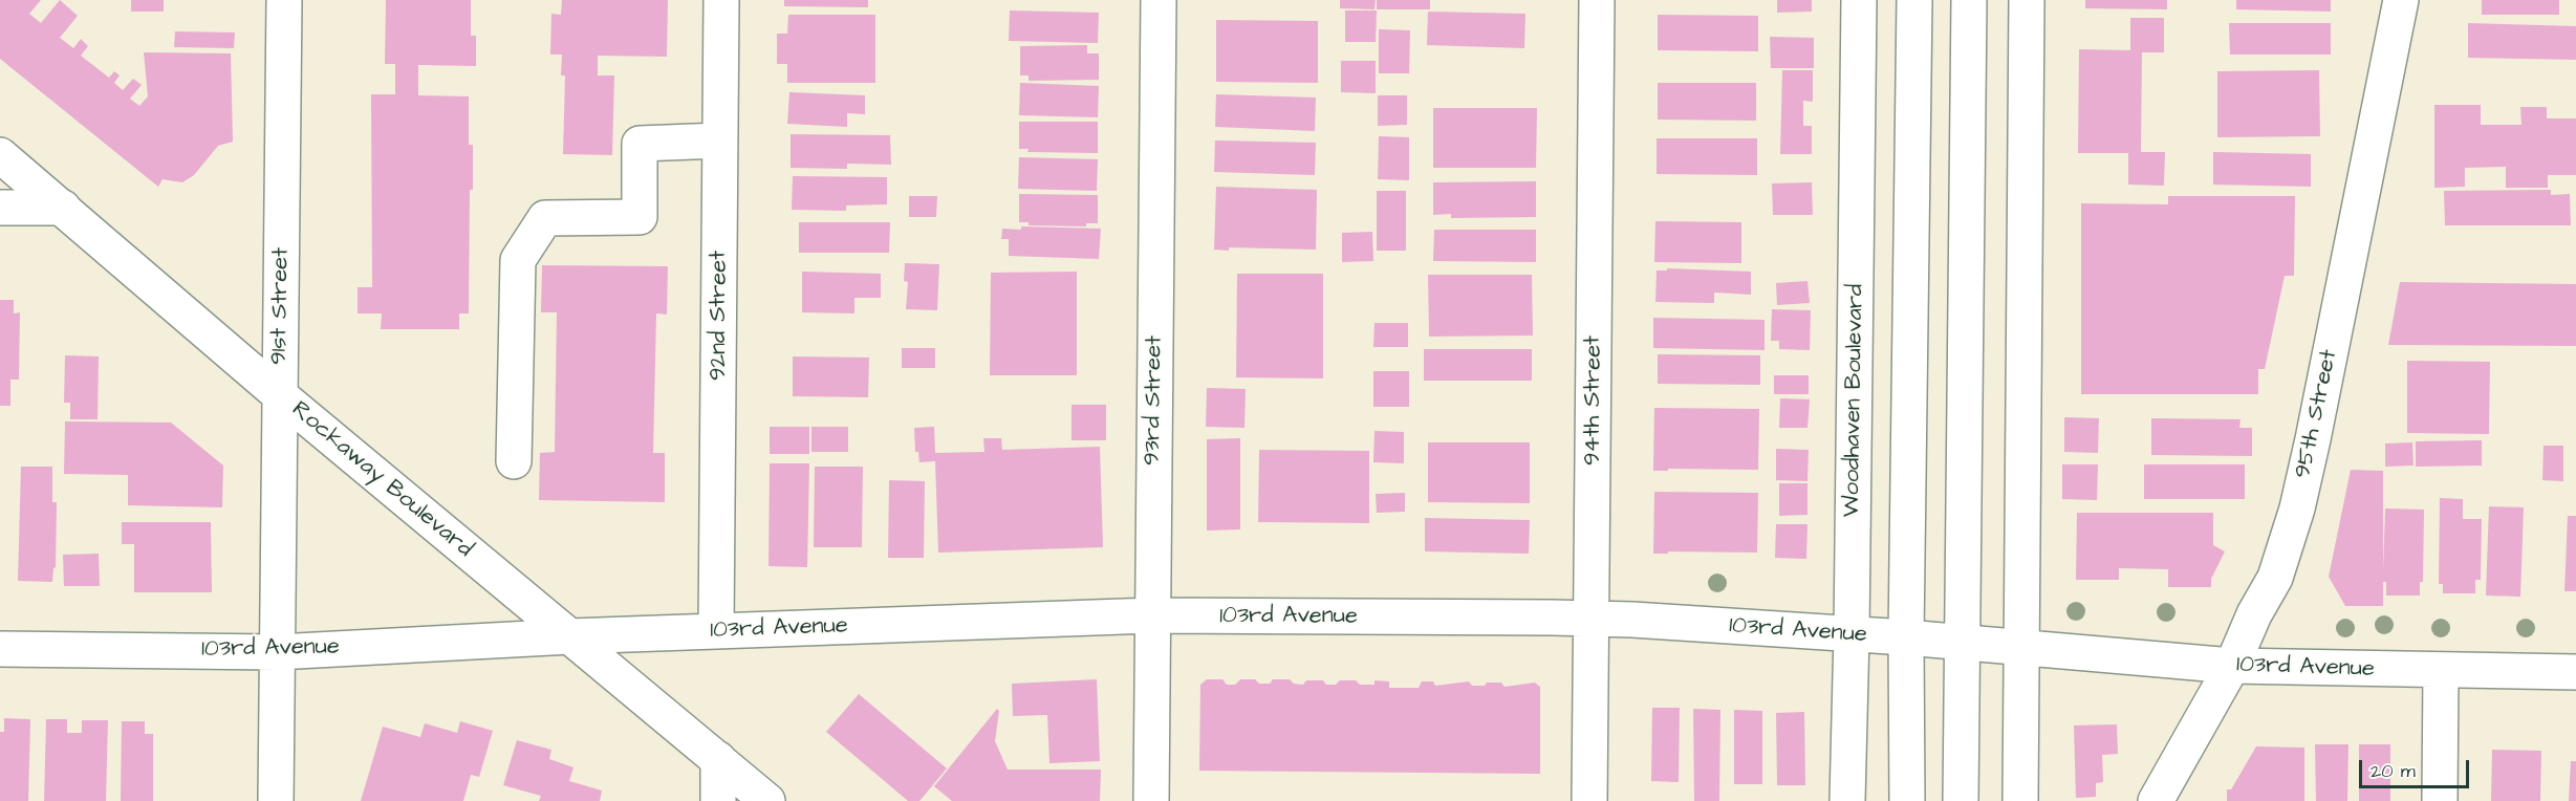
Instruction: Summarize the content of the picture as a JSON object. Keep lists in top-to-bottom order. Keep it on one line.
{"streets":{"street":["91st Street","92nd Street","93rd Street","94th Street","Woodhaven Boulevard","95th Street","Rockaway Boulevard","103rd Avenue"]},"crossings":[["91st Street","Rockaway Boulevard"],["91st Street","103rd Avenue"],["92nd Street","103rd Avenue"],["93rd Street","103rd Avenue"],["94th Street","103rd Avenue"],["Woodhaven Boulevard","103rd Avenue"],["95th Street","103rd Avenue"],["Rockaway Boulevard","103rd Avenue"]],"scale_bar":"20 m"}
